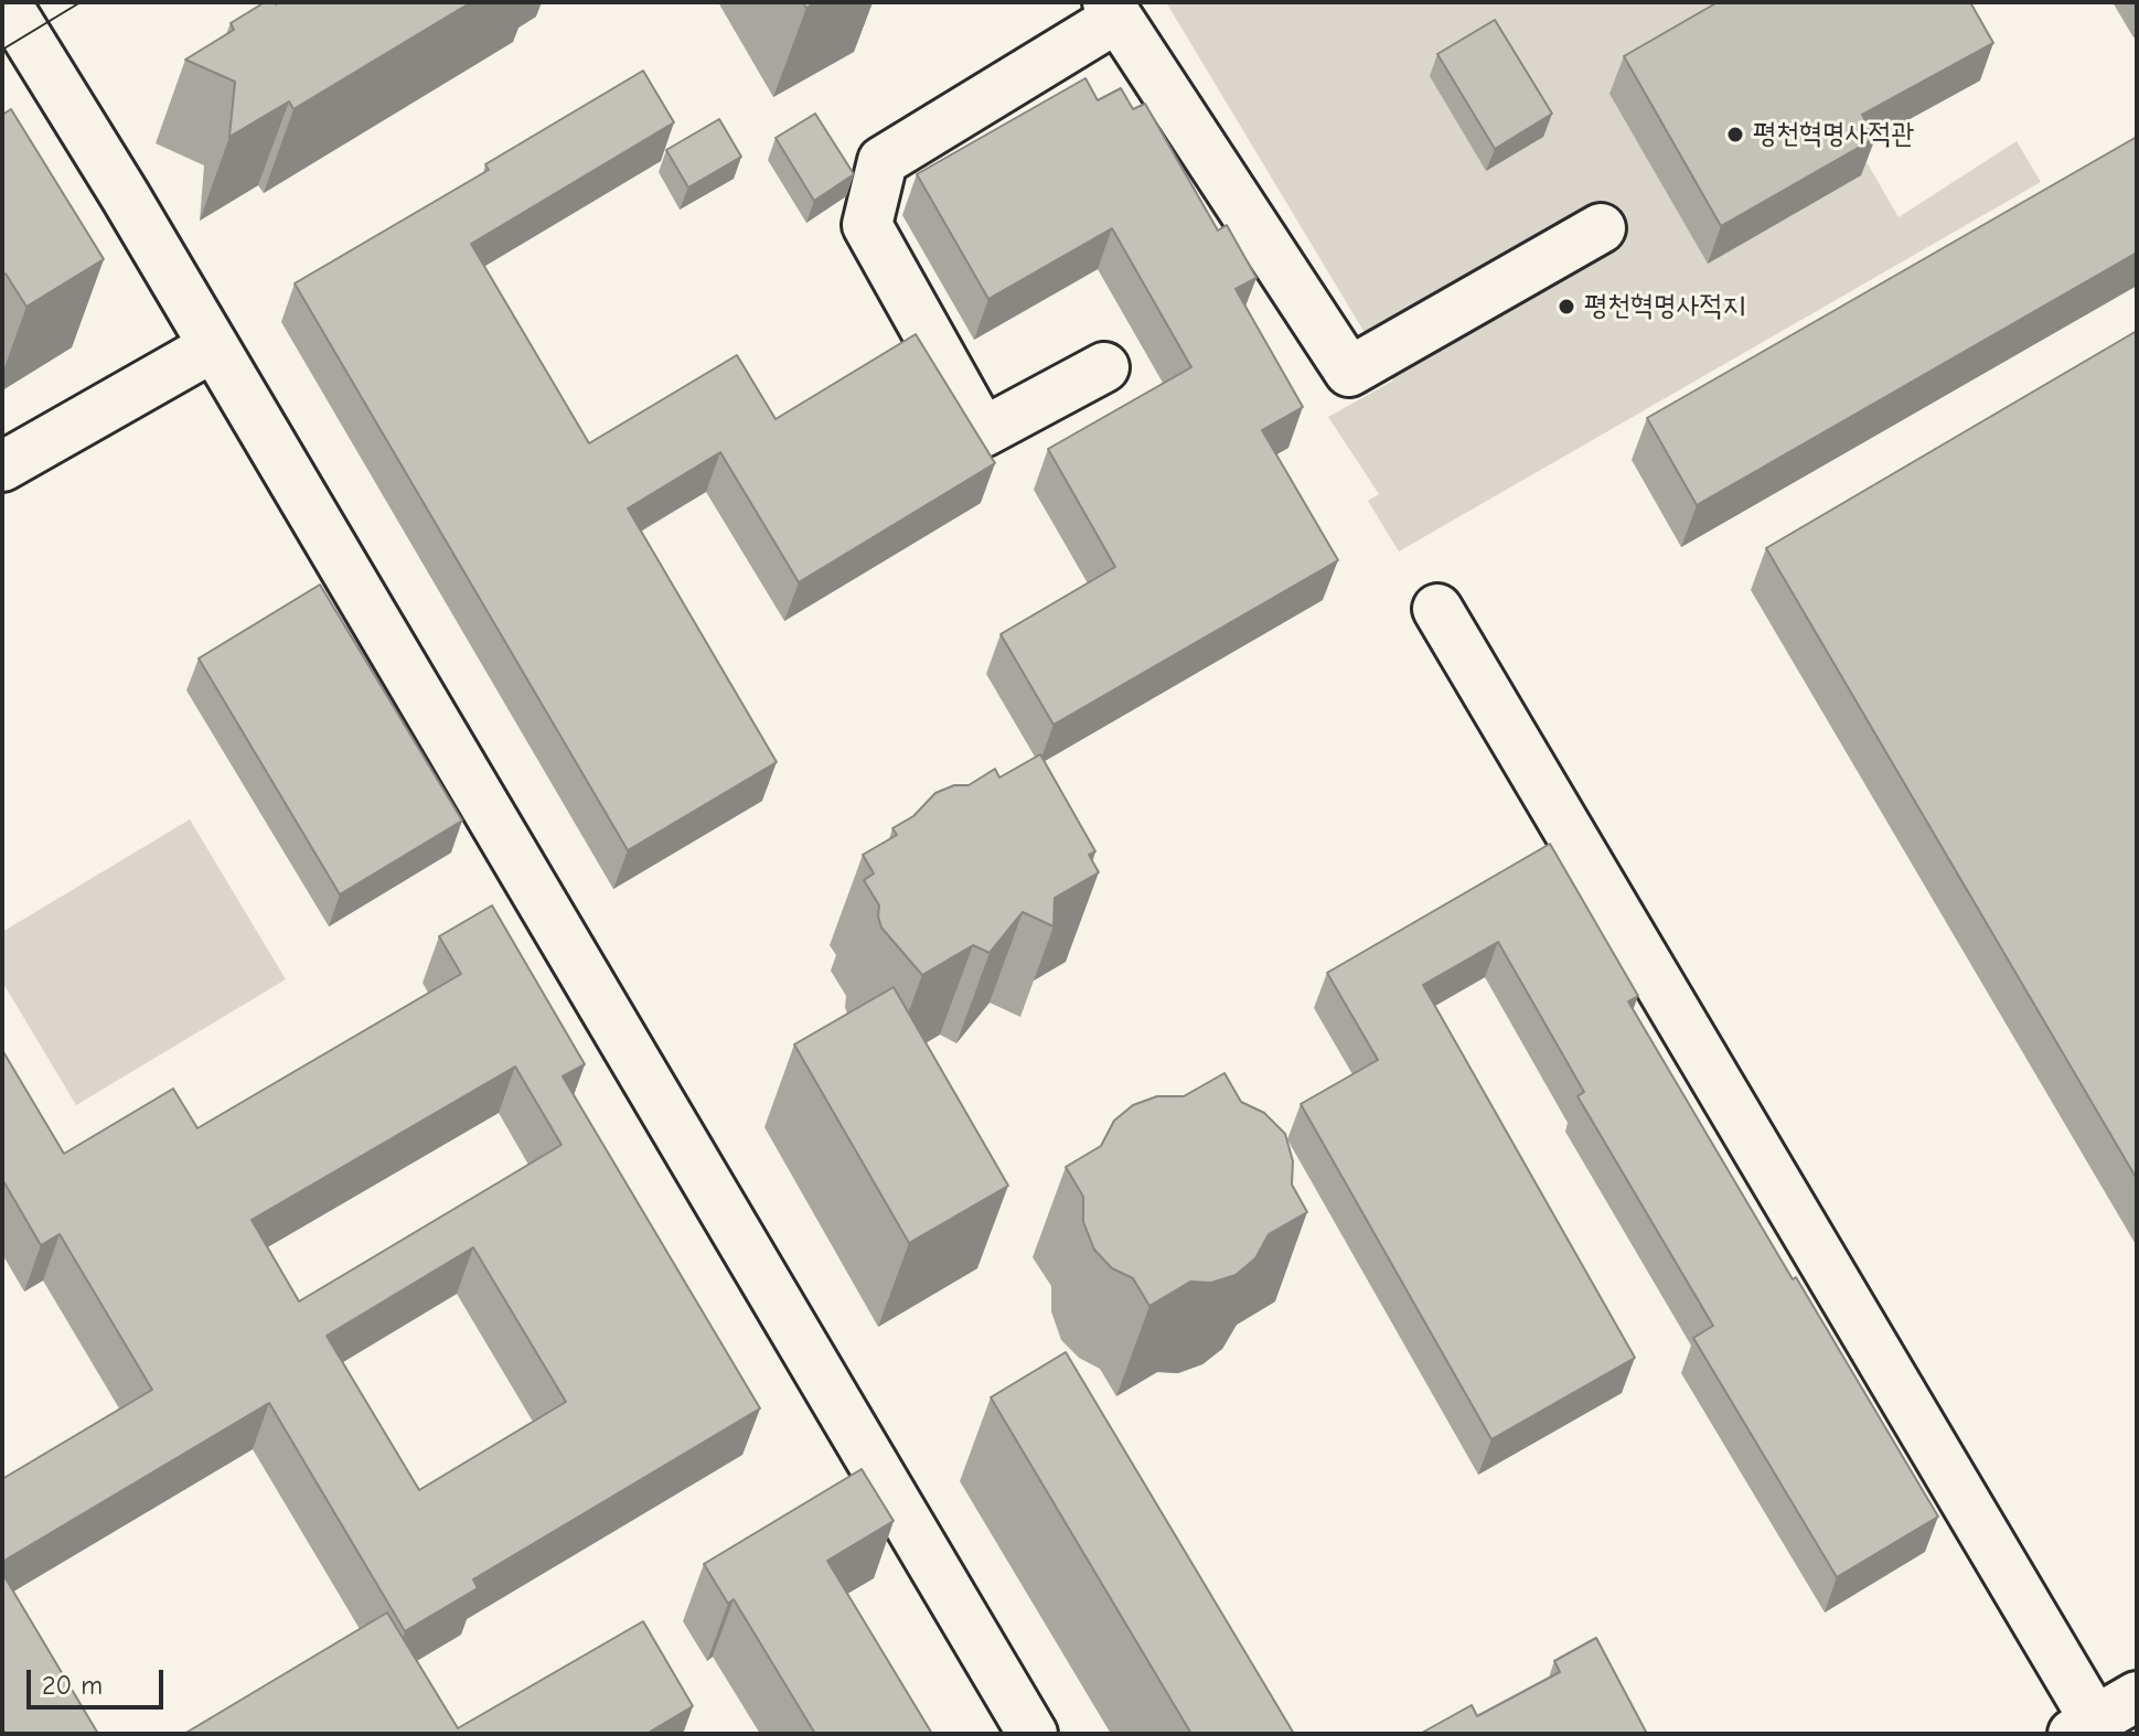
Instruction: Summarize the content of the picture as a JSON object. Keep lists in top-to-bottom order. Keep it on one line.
{"places":["평천혁명사적관","평천혁명사적지"],"scale_bar":"20 m"}
